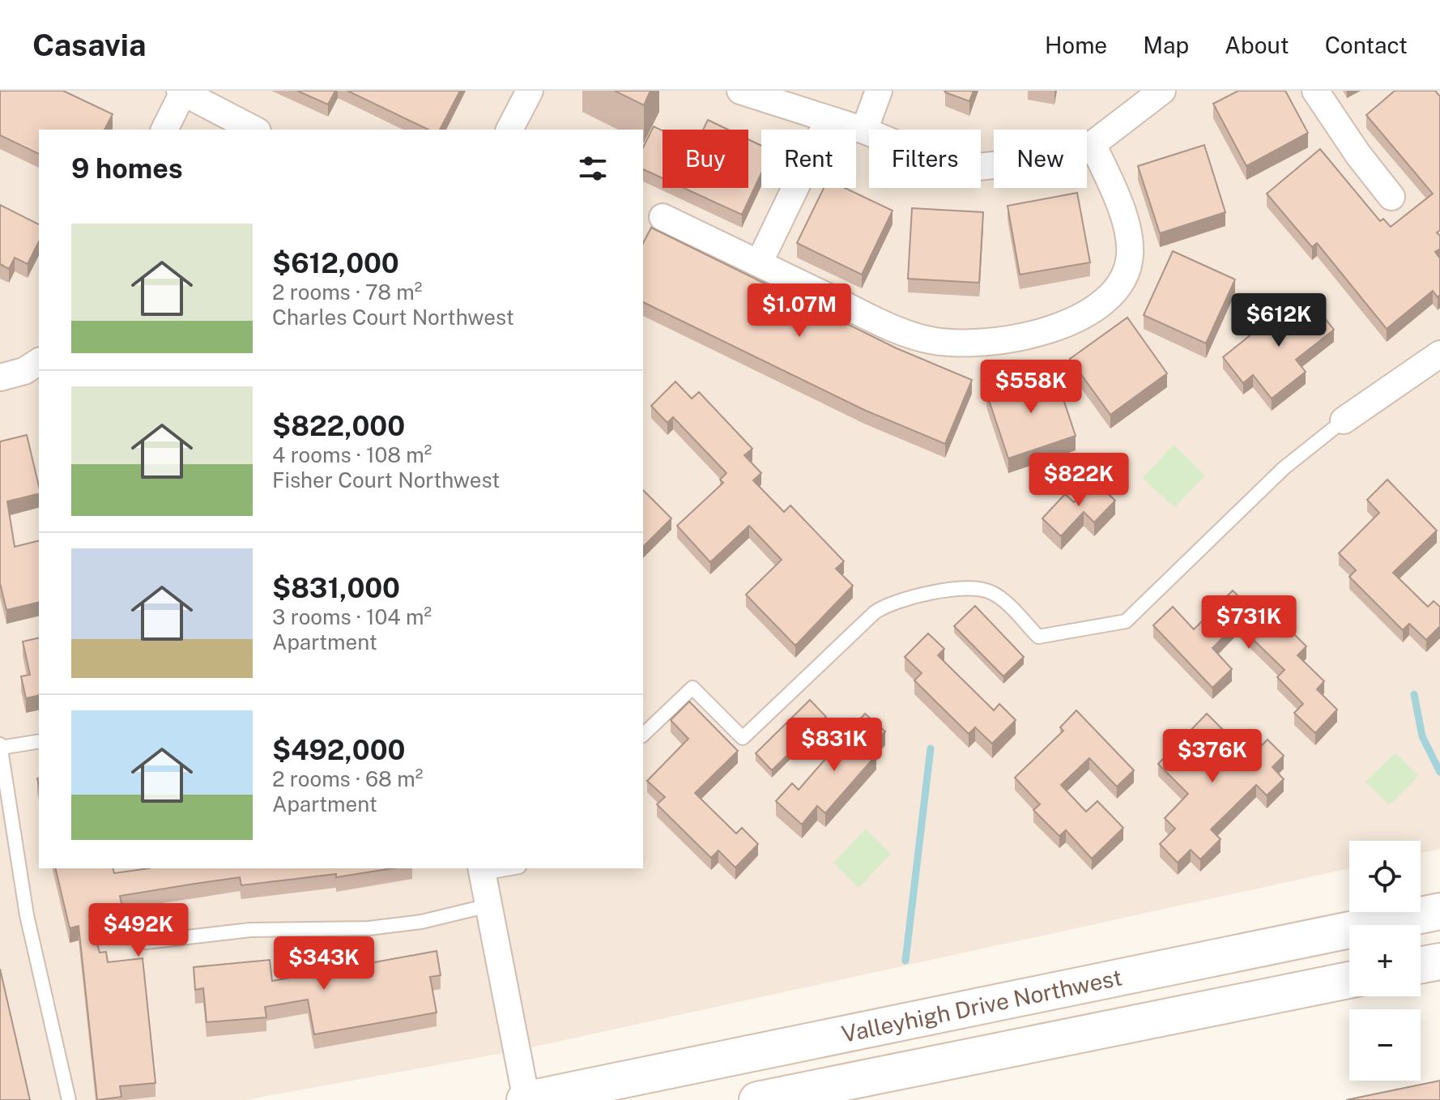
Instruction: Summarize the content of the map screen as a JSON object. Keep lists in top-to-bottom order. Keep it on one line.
{"streets":{"main road":["Valleyhigh Drive Northwest"]},"page":{"header":"Casavia","nav":["Home","Map","About","Contact"],"chip":["Buy","Rent","Filters","New"],"heading":"9 homes","list":[{"name":"$612,000","note":"2 rooms · 78 m² · Charles Court Northwest"},{"name":"$822,000","note":"4 rooms · 108 m² · Fisher Court Northwest"},{"name":"$831,000","note":"3 rooms · 104 m² · Apartment"},{"name":"$492,000","note":"2 rooms · 68 m² · Apartment"}],"price":["$1.07M","$612K","$558K","$822K","$731K","$831K","$376K","$492K","$343K"],"map_buttons":["+","−"]}}
